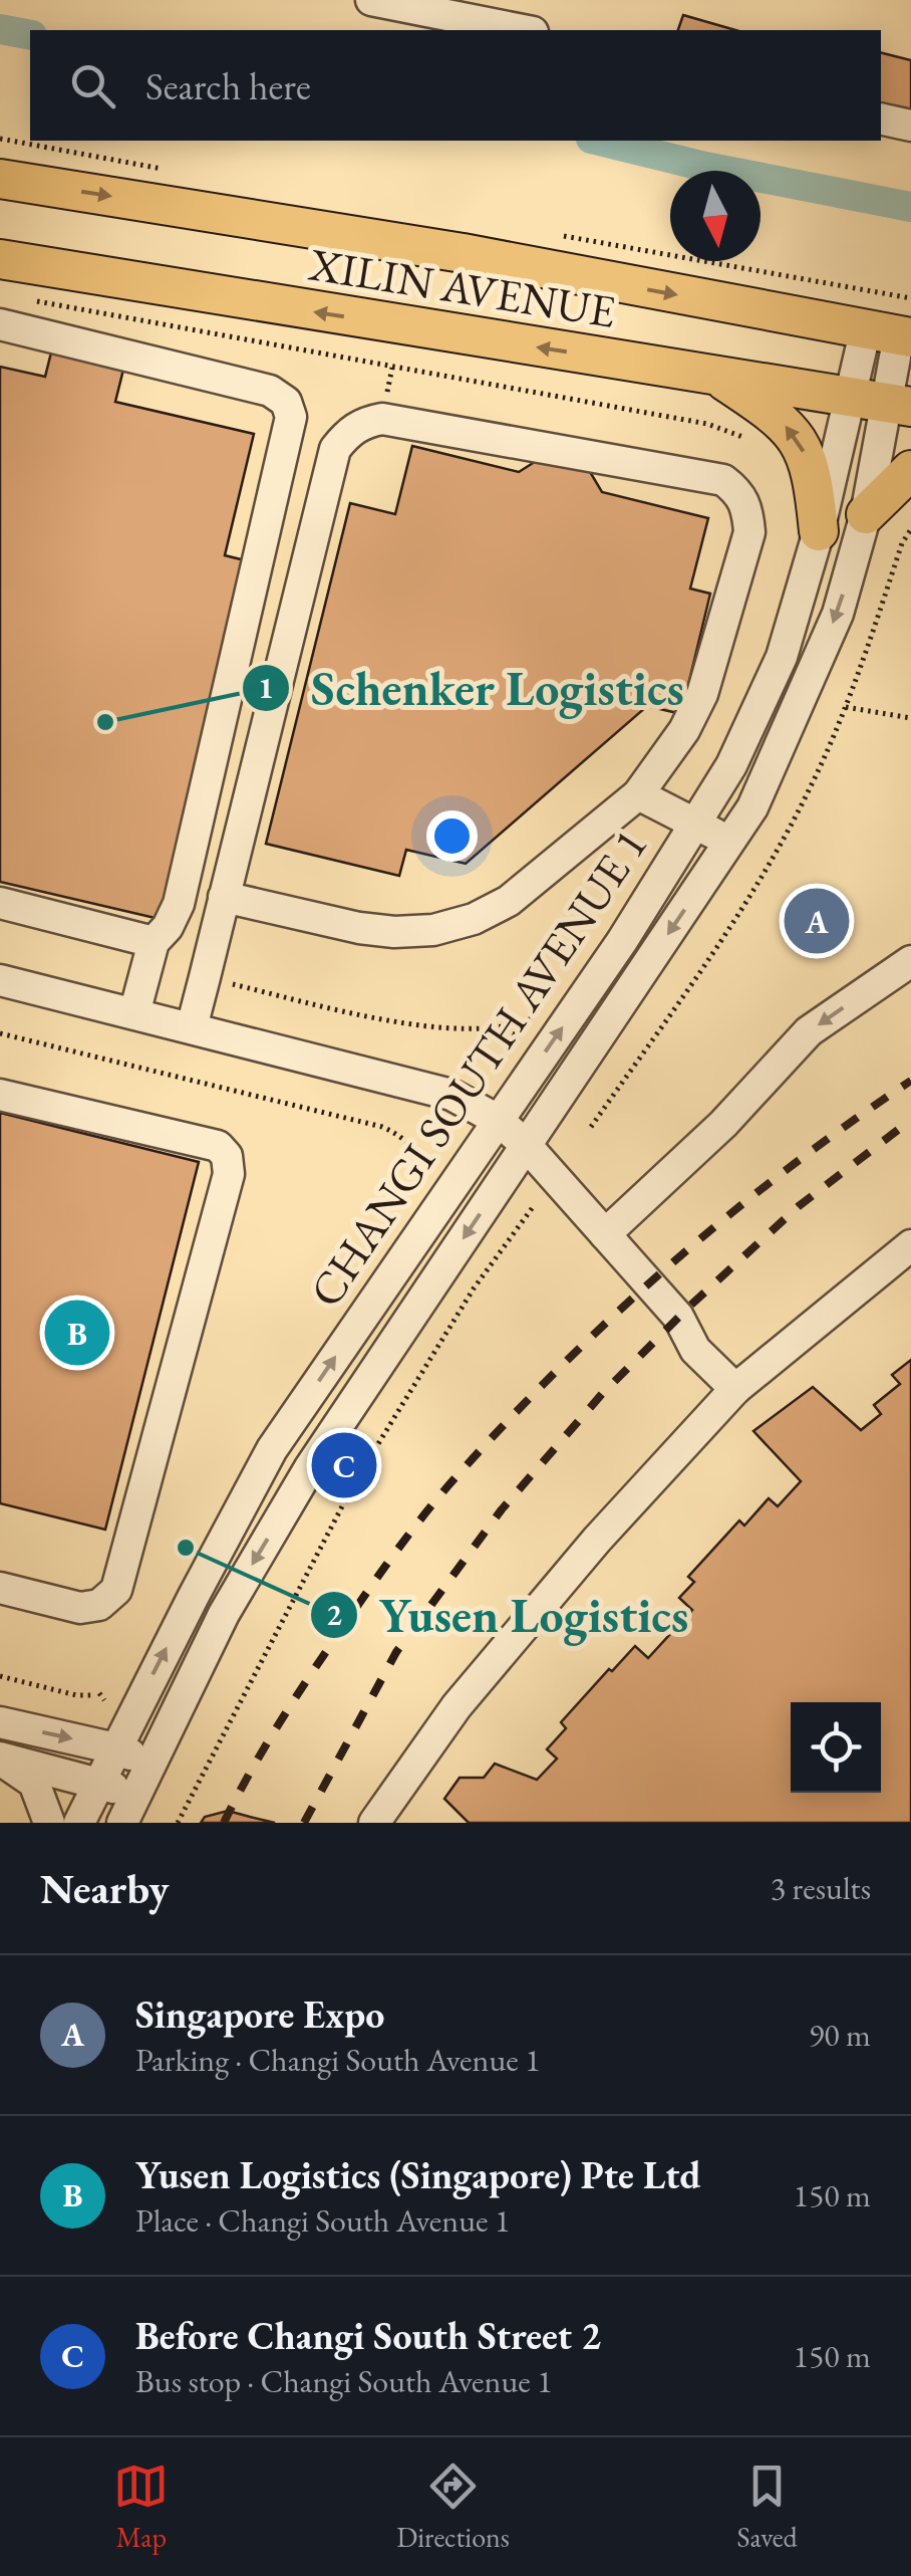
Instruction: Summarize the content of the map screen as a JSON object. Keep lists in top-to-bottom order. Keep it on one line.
{"streets":{"main road":["XILIN AVENUE"],"street":["CHANGI SOUTH AVENUE 1"]},"crossings":[["XILIN AVENUE","CHANGI SOUTH AVENUE 1"]],"places":["Schenker Logistics","Yusen Logistics"],"north":"bottom","page":{"search":"Search here","pins":["A","B","C"],"heading":["Nearby","3 results"],"list":[{"mark":"A","name":"Singapore Expo","note":"Parking · Changi South Avenue 1","value":"90 m"},{"mark":"B","name":"Yusen Logistics (Singapore) Pte Ltd","note":"Place · Changi South Avenue 1","value":"150 m"},{"mark":"C","name":"Before Changi South Street 2","note":"Bus stop · Changi South Avenue 1","value":"150 m"}],"nav":["Map","Directions","Saved"]}}
